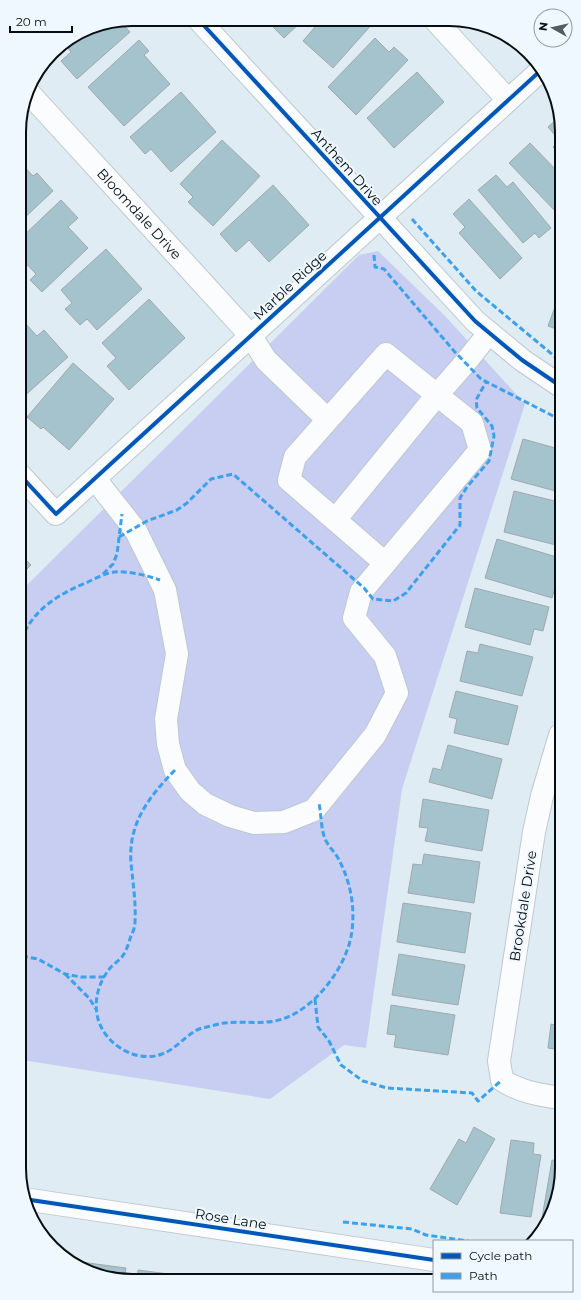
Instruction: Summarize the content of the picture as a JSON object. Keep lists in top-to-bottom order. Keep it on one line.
{"streets":{"street":["Anthem Drive","Bloomdale Drive","Marble Ridge","Brookdale Drive","Rose Lane"]},"crossings":[["Anthem Drive","Marble Ridge"],["Bloomdale Drive","Marble Ridge"]],"legend":["Cycle path","Path"],"scale_bar":"20 m","north":"left"}
